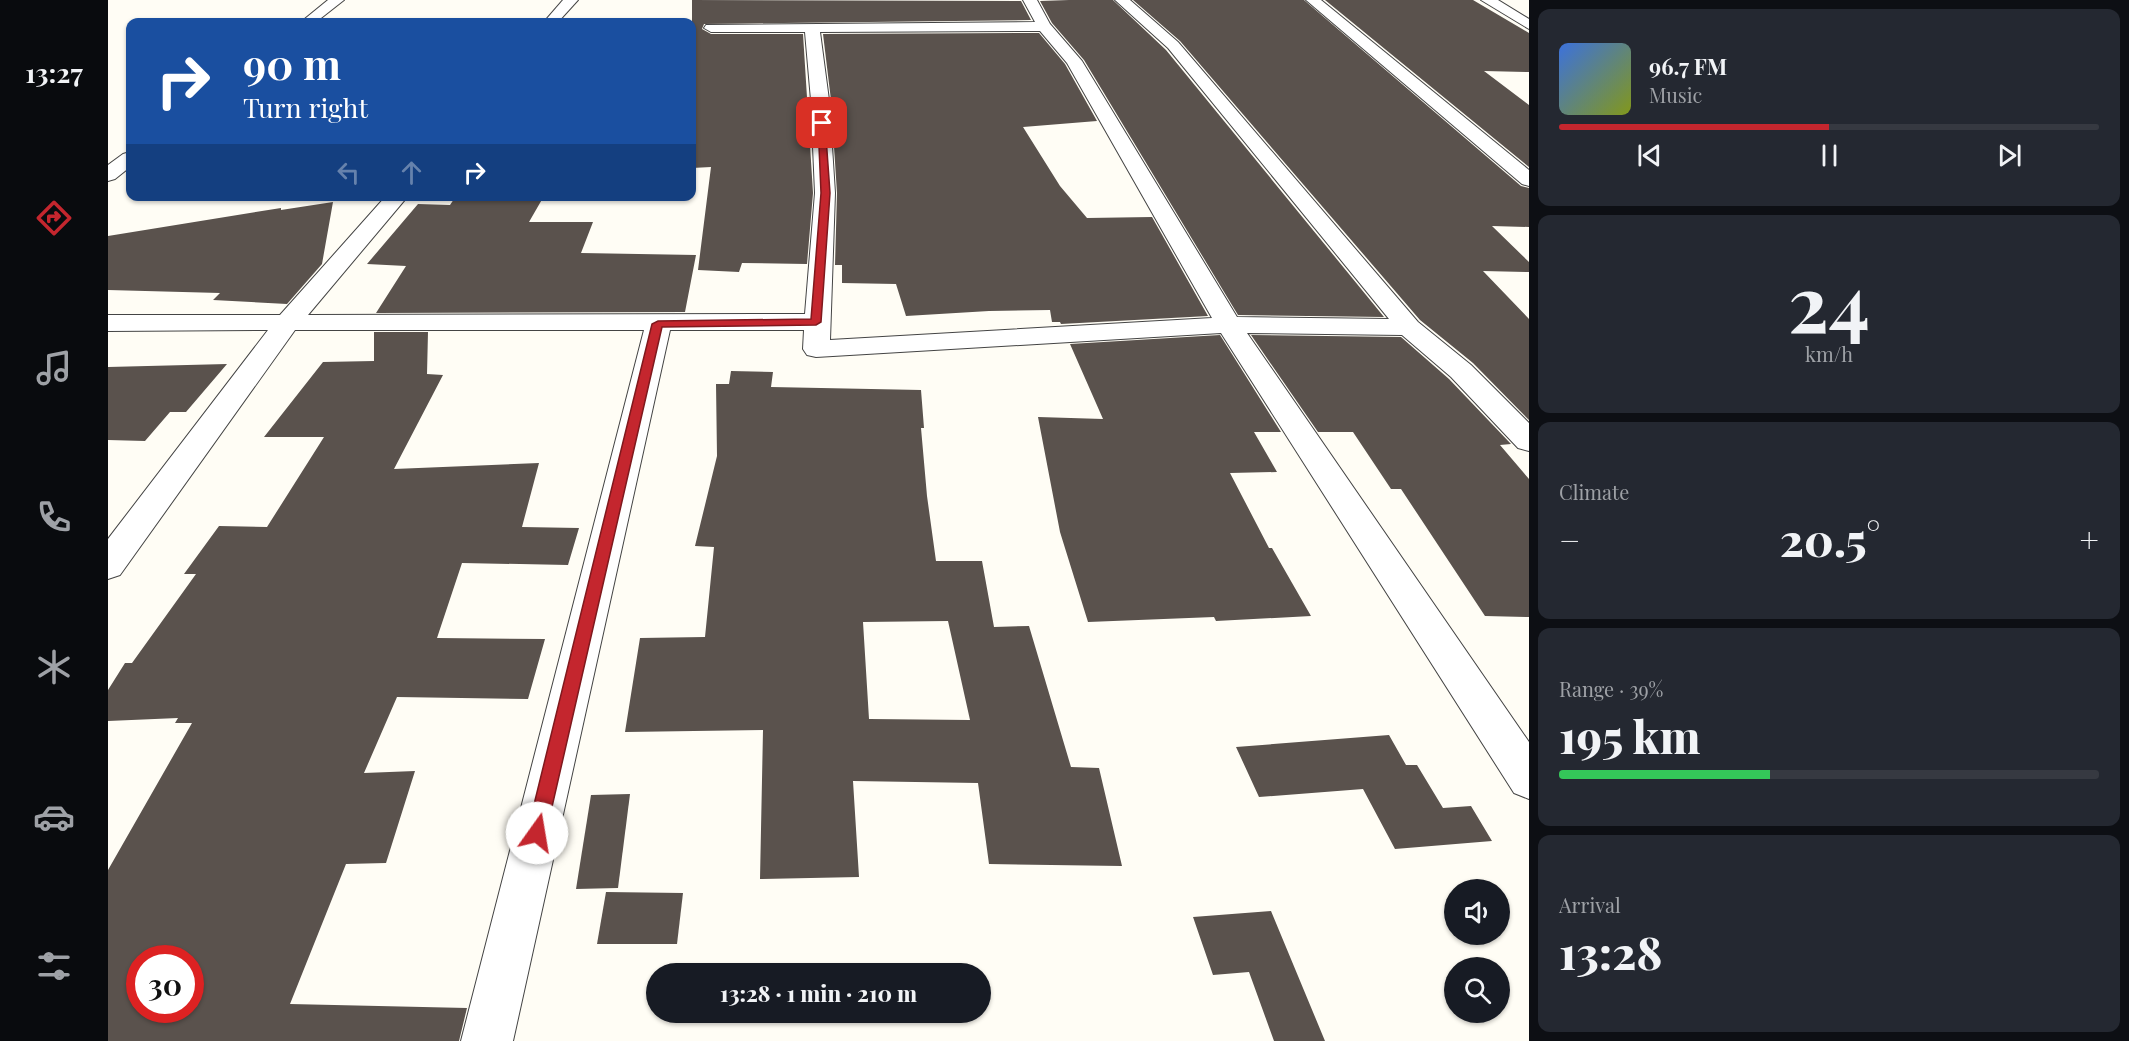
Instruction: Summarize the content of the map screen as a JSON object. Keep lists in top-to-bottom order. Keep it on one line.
{"page":{"tabs":"13:27","turn":["90 m","Turn right"],"song":["96.7 FM","Music"],"tile":[["24","km/h"],"Climate",["Range · 39%","195 km"],["Arrival","13:28"]],"heat":["−","20.5°","+"],"limit":"30","trip":"13:28 · 1 min · 210 m"}}
